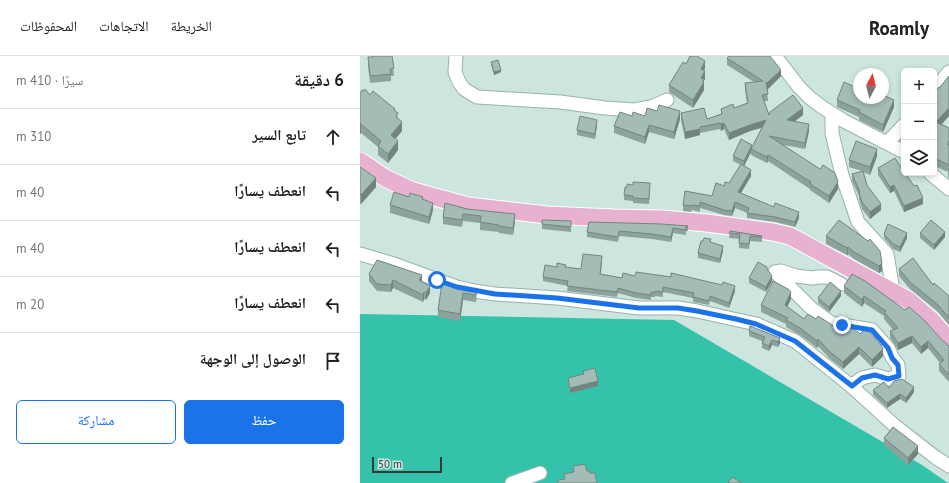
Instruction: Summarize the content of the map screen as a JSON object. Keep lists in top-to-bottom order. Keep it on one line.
{"scale_bar":"50 m","north":"top","page":{"header":"Roamly","nav":["الخريطة","الاتجاهات","المحفوظات"],"heading":["6 دقيقة","سيرًا · 410 m"],"map_buttons":["+","−"],"list":[["تابع السير","310 m"],["انعطف يسارًا","40 m"],["انعطف يسارًا","40 m"],["انعطف يسارًا","20 m"],"الوصول إلى الوجهة"],"buttons":["حفظ","مشاركة"],"scale":"50 m"}}
